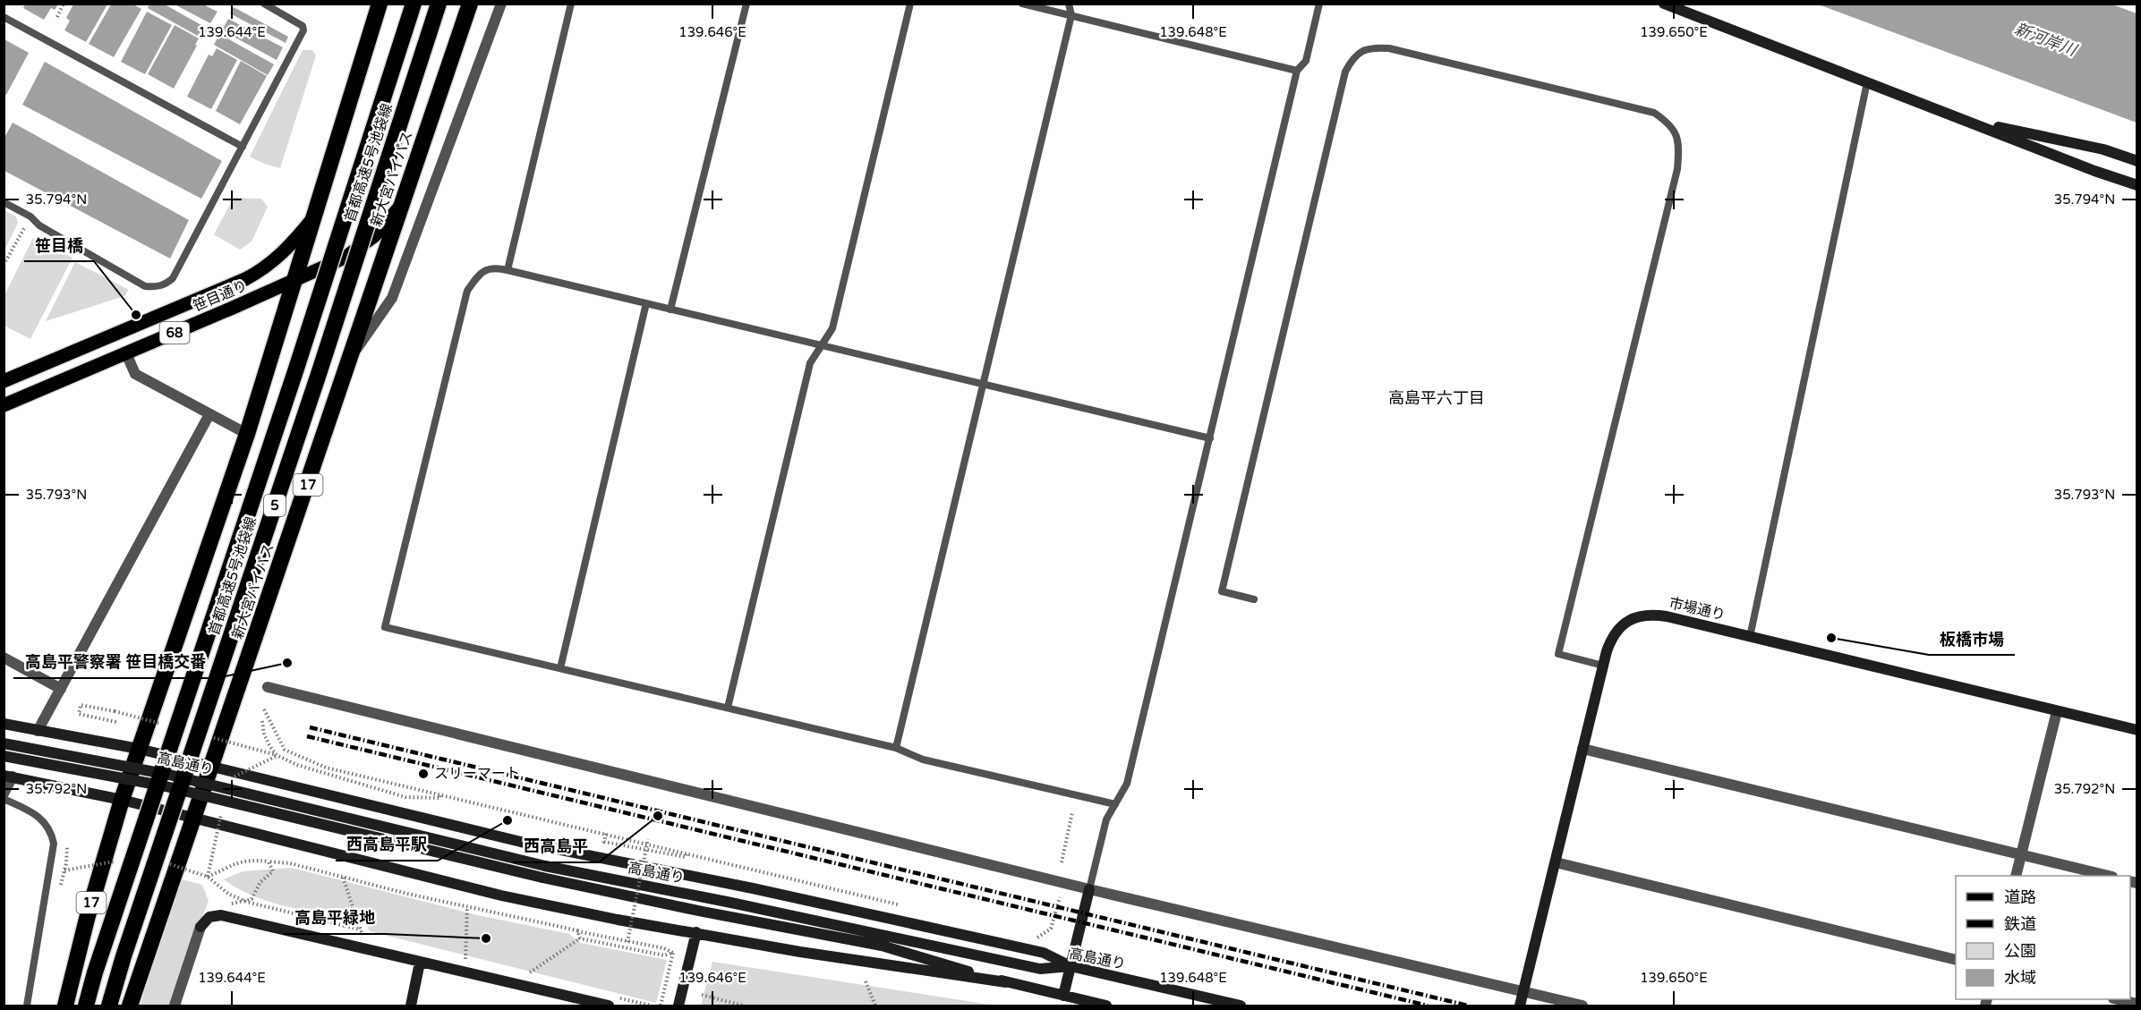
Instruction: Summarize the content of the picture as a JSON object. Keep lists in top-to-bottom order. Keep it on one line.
{"streets":{"highway":["首都高速5号池袋線","新大宮バイパス","17","5"],"main road":["笹目通り","68","市場通り","高島通り"]},"crossings":[["新大宮バイパス","笹目通り"],["笹目通り","17"]],"districts":["高島平六丁目"],"water":["新河岸川"],"places":["笹目橋","板橋市場","高島平警察署 笹目橋交番","スリーマート","西高島平","西高島平駅","高島平緑地"],"legend":["道路","鉄道","公園","水域"],"coordinates":["139.644°E","139.646°E","139.648°E","139.650°E","35.794°N","35.793°N","35.792°N"]}
